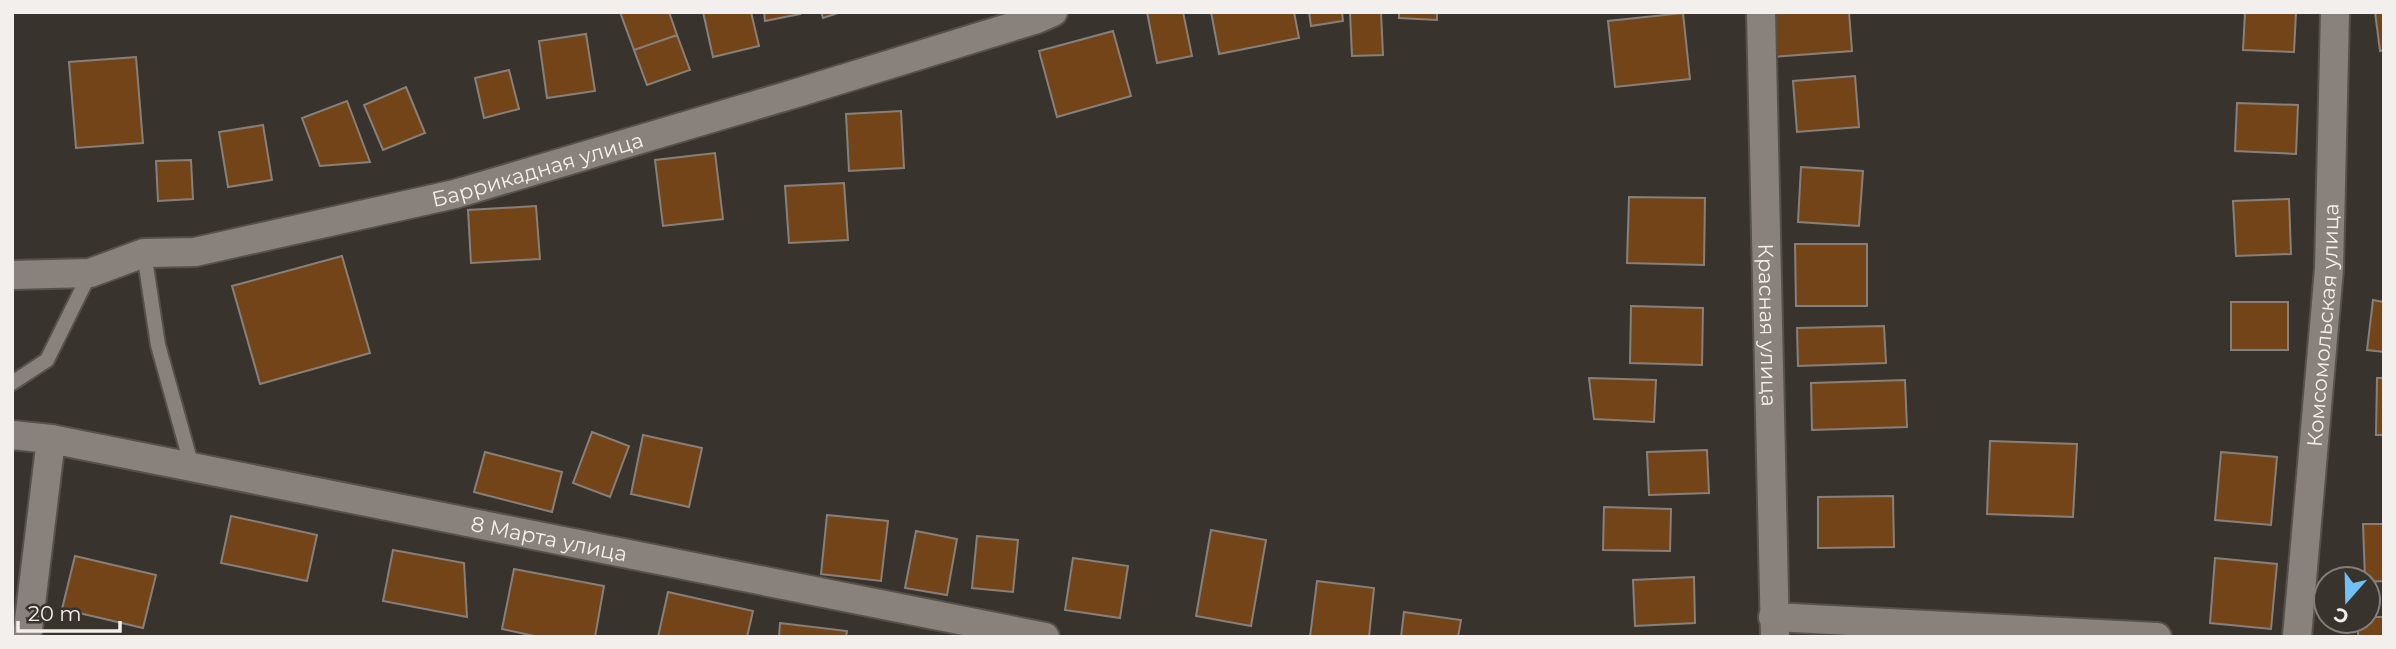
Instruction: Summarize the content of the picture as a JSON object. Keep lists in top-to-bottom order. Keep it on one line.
{"streets":{"street":["Баррикадная улица","Красная улица","Комсомольская улица","8 Марта улица"]},"scale_bar":"20 m","north":"bottom"}
